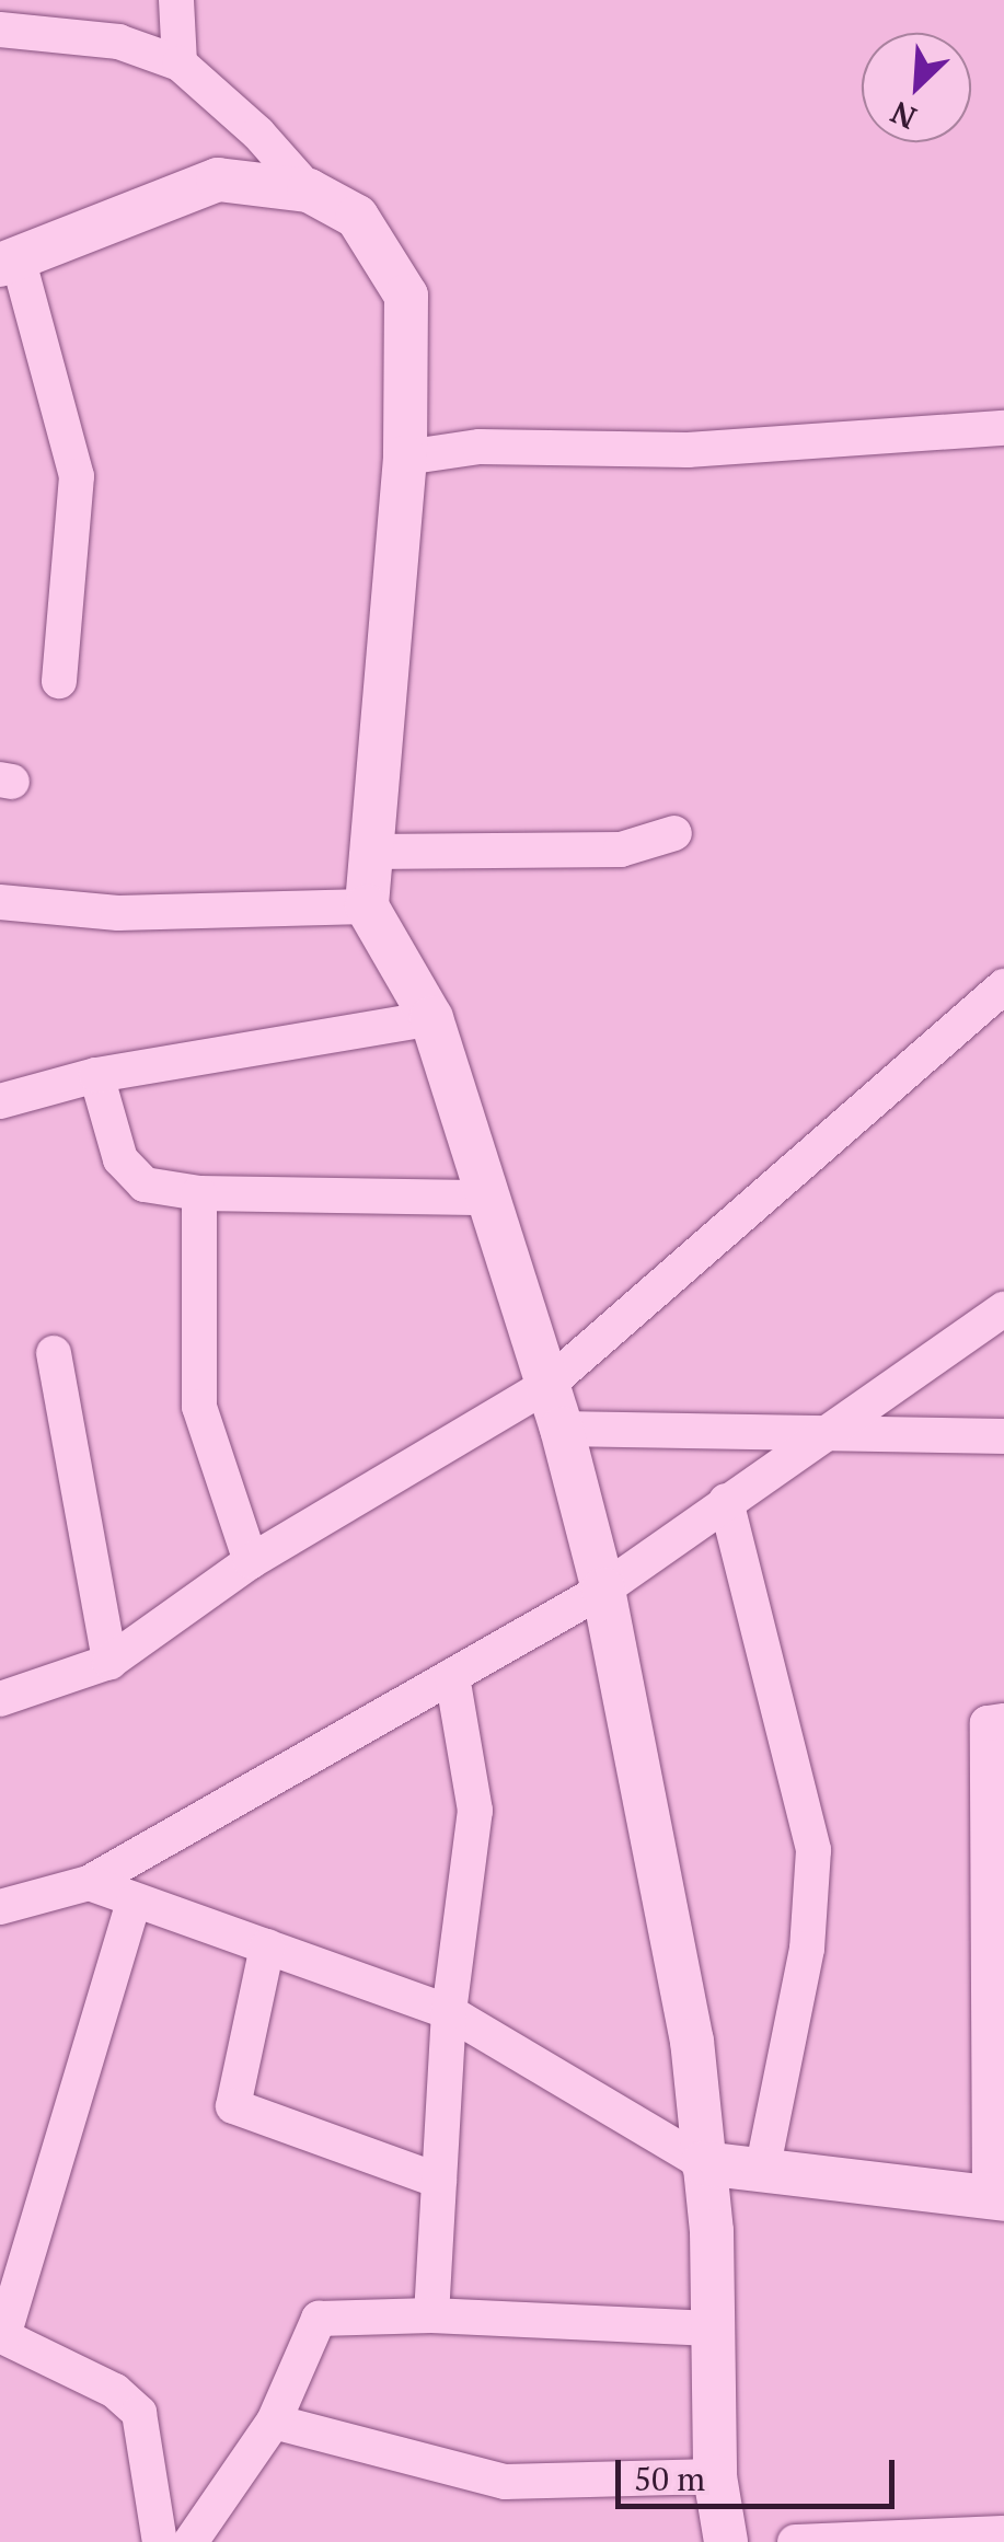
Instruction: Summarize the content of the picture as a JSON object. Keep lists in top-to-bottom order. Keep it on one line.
{"scale_bar":"50 m","north":"bottom left"}
